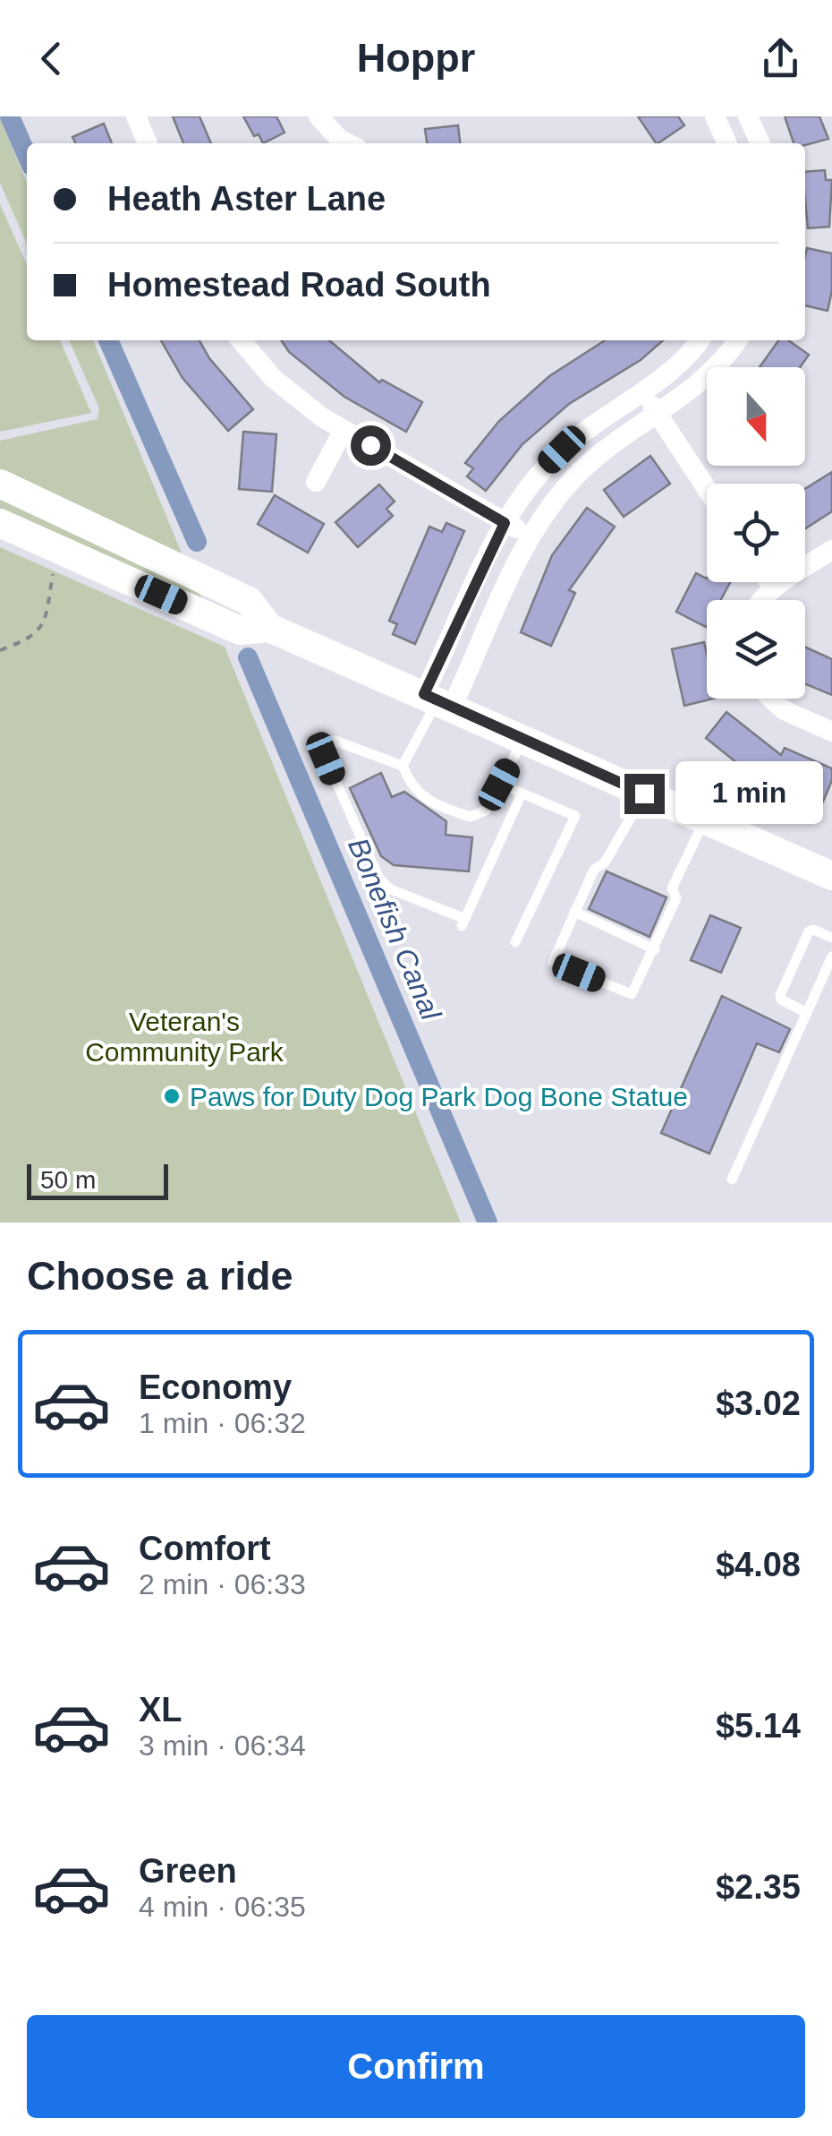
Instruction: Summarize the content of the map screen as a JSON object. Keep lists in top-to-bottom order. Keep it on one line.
{"water":["Bonefish Canal"],"parks":["Veteran's Community Park"],"places":["Paws for Duty Dog Park Dog Bone Statue"],"scale_bar":"50 m","north":"bottom","page":{"header":"Hoppr","banner":["Heath Aster Lane","Homestead Road South"],"bubble":"1 min","scale":"50 m","heading":"Choose a ride","list":[{"name":"Economy","note":"1 min · 06:32","value":"$3.02"},{"name":"Comfort","note":"2 min · 06:33","value":"$4.08"},{"name":"XL","note":"3 min · 06:34","value":"$5.14"},{"name":"Green","note":"4 min · 06:35","value":"$2.35"}],"buttons":"Confirm"}}
